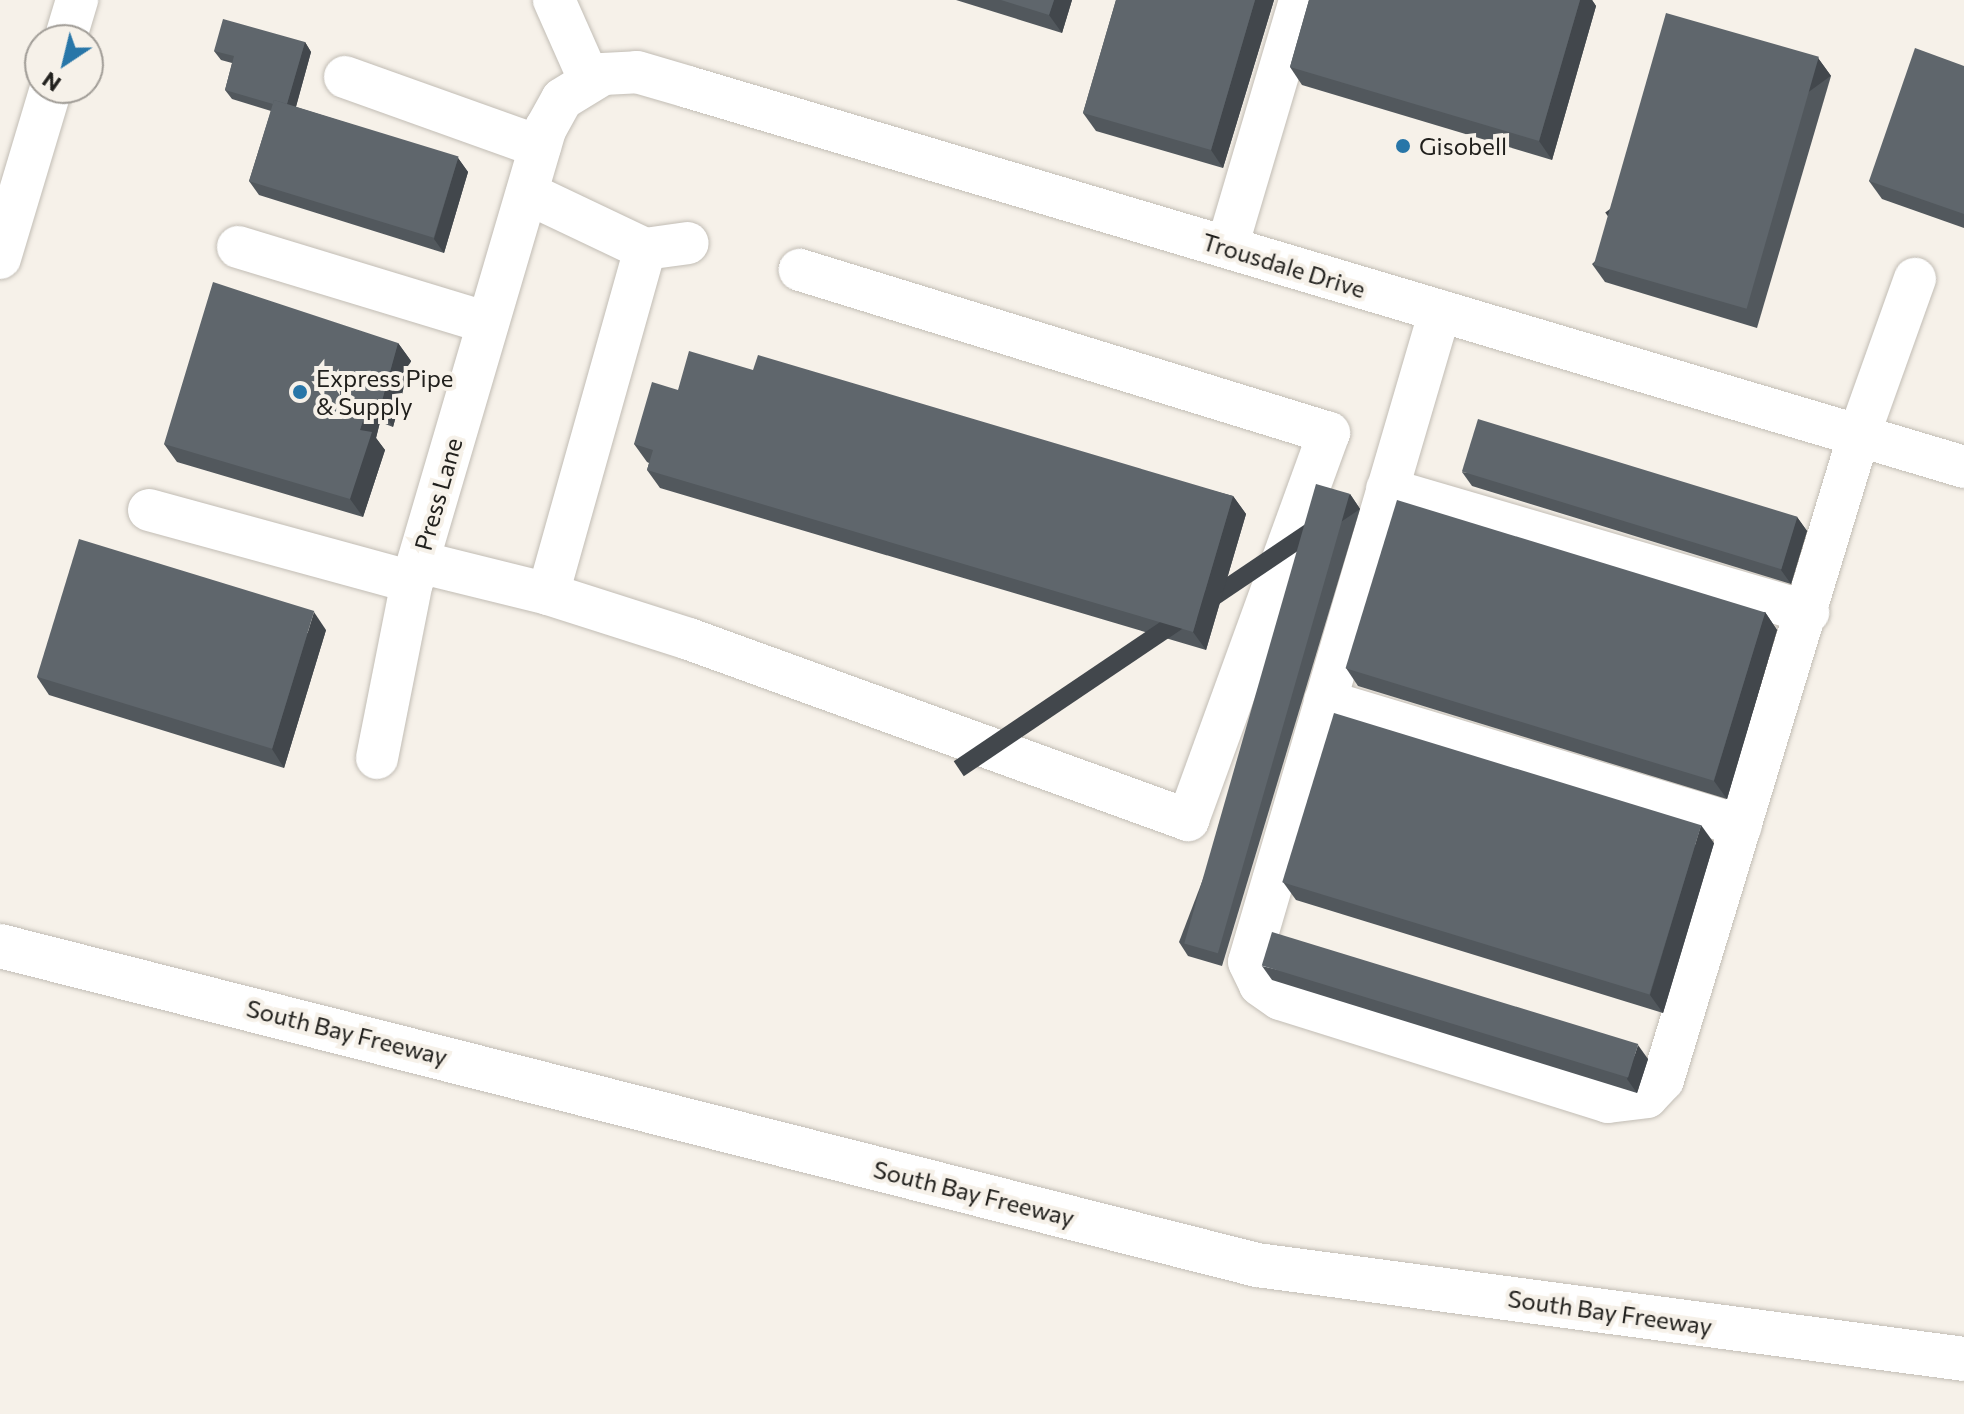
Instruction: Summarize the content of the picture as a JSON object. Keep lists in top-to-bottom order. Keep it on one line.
{"streets":{"highway":["South Bay Freeway"],"street":["Trousdale Drive","Press Lane"]},"crossings":[["Trousdale Drive","Press Lane"]],"places":["Gisobell","Express Pipe & Supply"],"north":"bottom left"}
